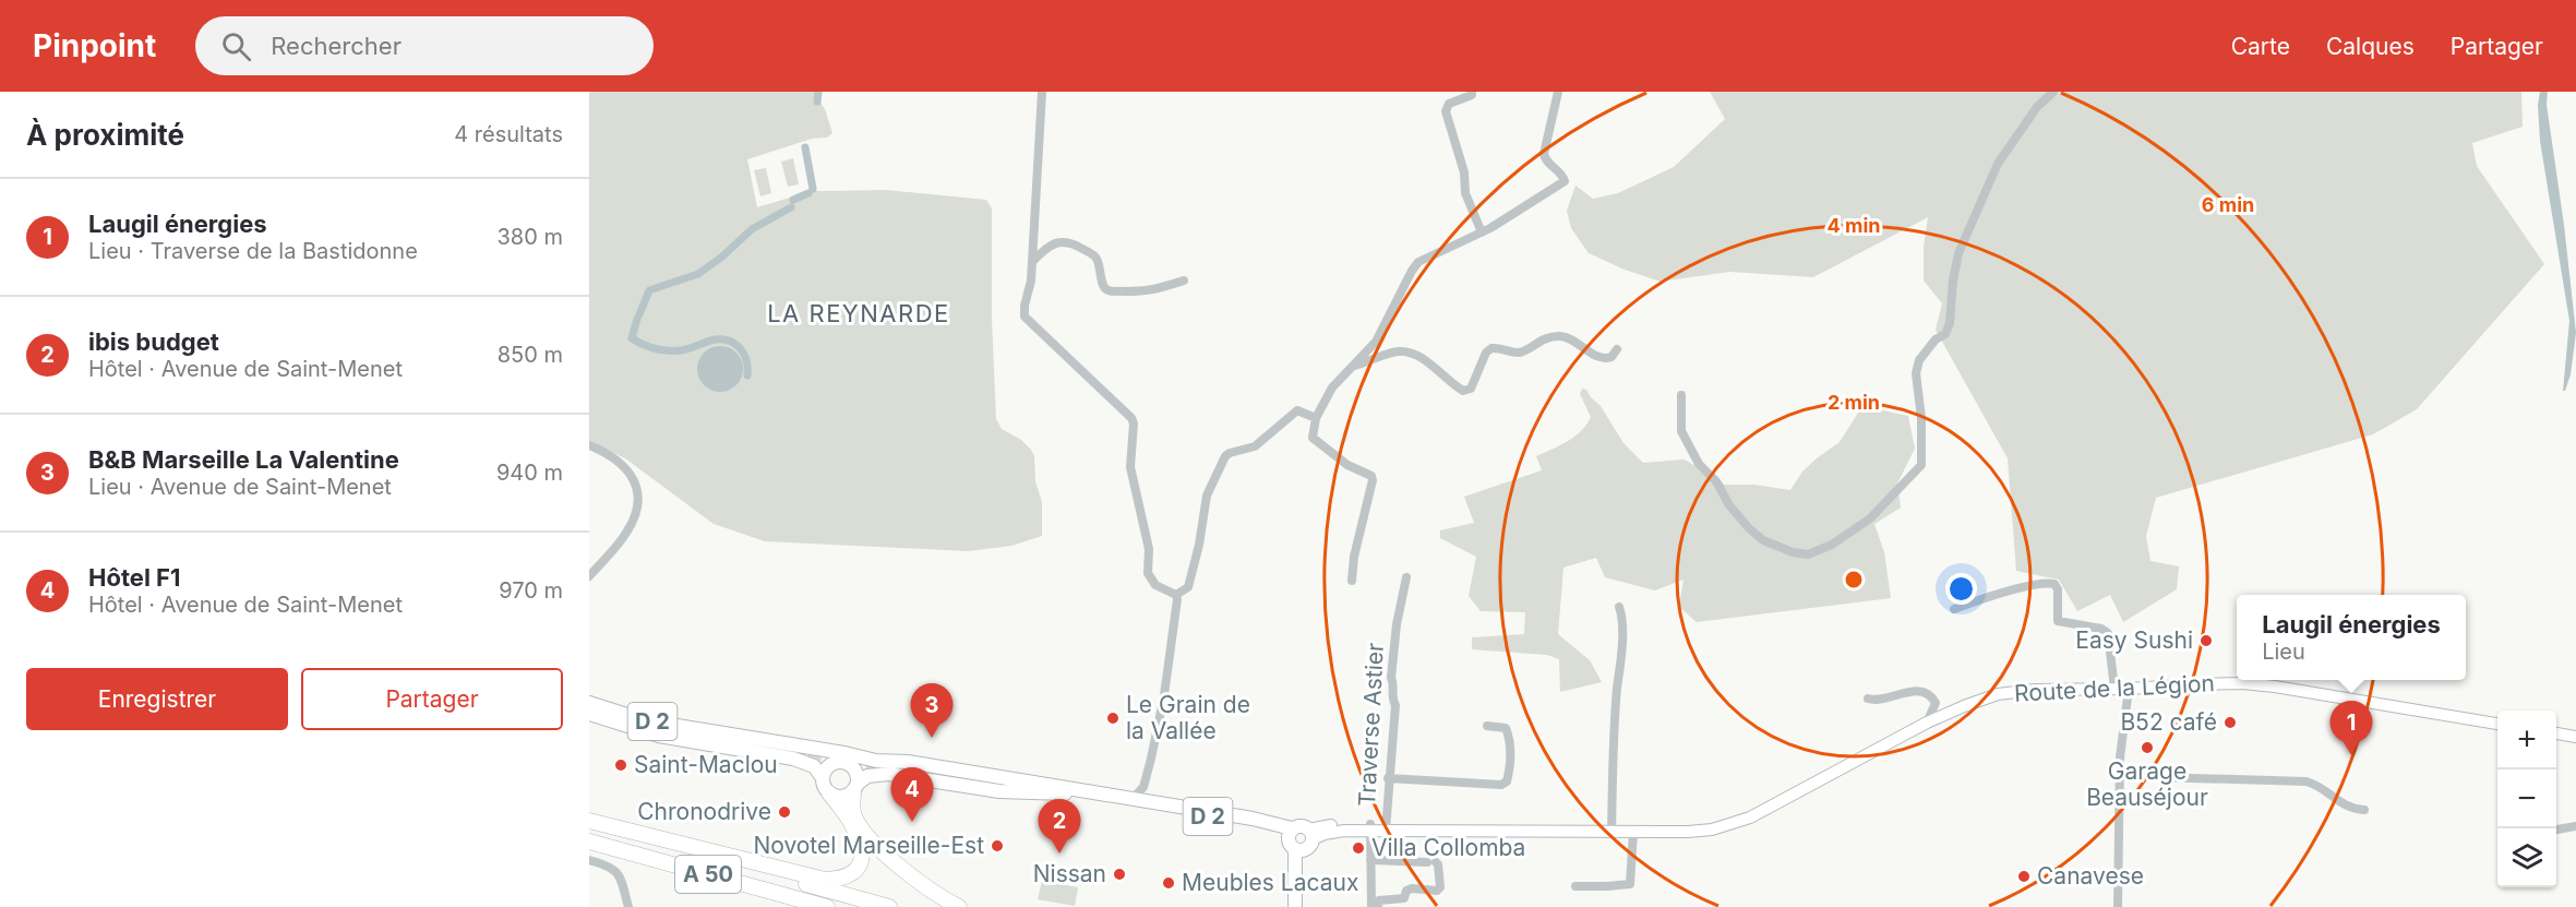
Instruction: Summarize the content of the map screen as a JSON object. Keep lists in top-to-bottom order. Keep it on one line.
{"streets":{"highway":["A 50"],"main road":["Route de la Légion","D 2"],"street":["Traverse Astier"]},"crossings":[["Route de la Légion","Traverse Astier"]],"districts":["LA REYNARDE"],"places":["Easy Sushi","Le Grain de la Vallée","B52 café","Garage Beauséjour","Saint-Maclou","Chronodrive","Novotel Marseille-Est","Villa Collomba","Nissan","Canavese","Meubles Lacaux"],"page":{"header":"Pinpoint","search":"Rechercher","nav":["Carte","Calques","Partager"],"heading":["À proximité","4 résultats"],"list":[{"mark":"1","name":"Laugil énergies","note":"Lieu · Traverse de la Bastidonne","value":"380 m"},{"mark":"2","name":"ibis budget","note":"Hôtel · Avenue de Saint-Menet","value":"850 m"},{"mark":"3","name":"B&B Marseille La Valentine","note":"Lieu · Avenue de Saint-Menet","value":"940 m"},{"mark":"4","name":"Hôtel F1","note":"Hôtel · Avenue de Saint-Menet","value":"970 m"}],"popup":["Laugil énergies","Lieu"],"buttons":["Enregistrer","Partager"],"pins":["3","1","4","2"],"map_buttons":["+","−"]},"rings":["6 min","4 min","2 min"]}
